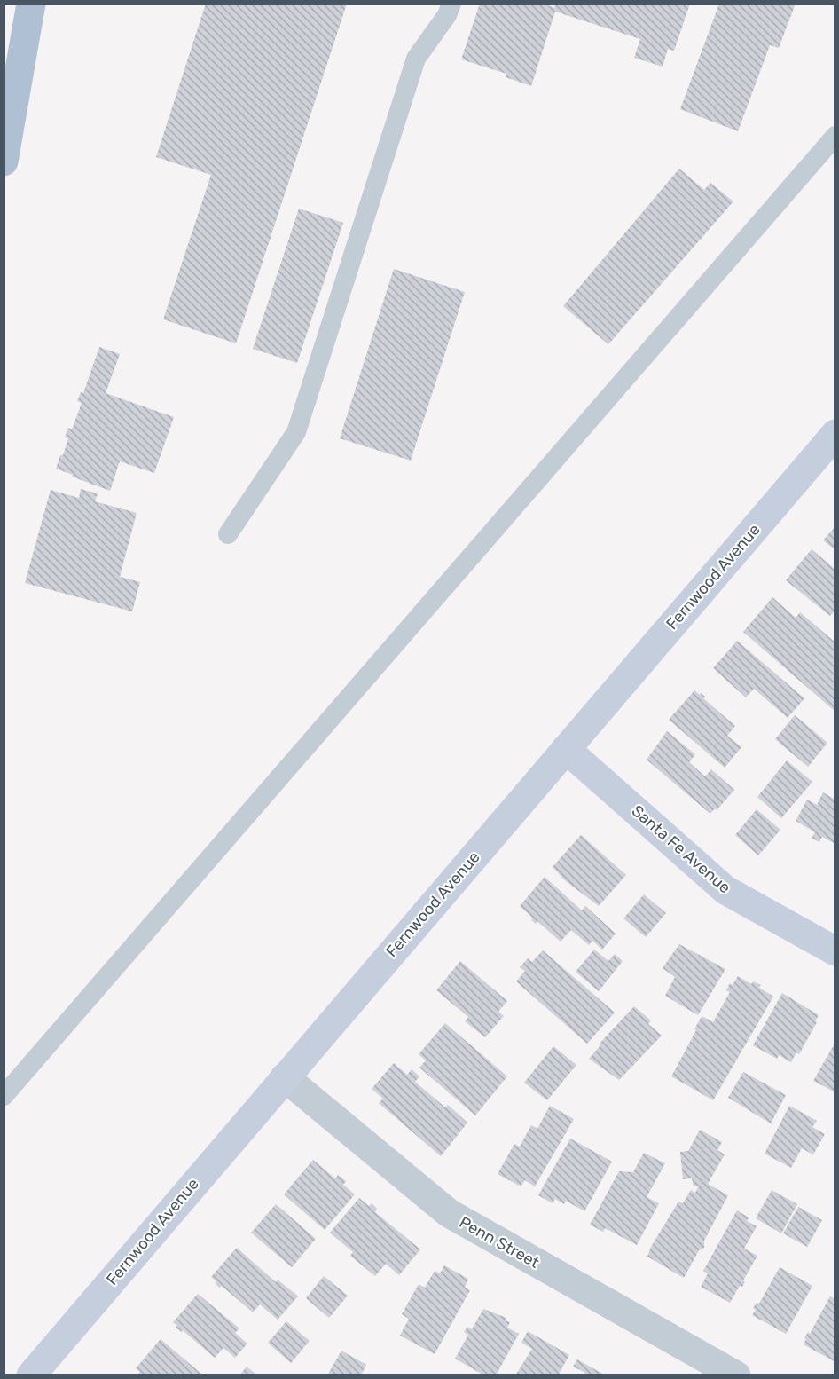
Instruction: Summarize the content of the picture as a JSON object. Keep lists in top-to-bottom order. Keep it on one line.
{"streets":{"street":["Fernwood Avenue","Santa Fe Avenue","Penn Street"]},"crossings":[["Fernwood Avenue","Santa Fe Avenue"],["Fernwood Avenue","Penn Street"]]}
